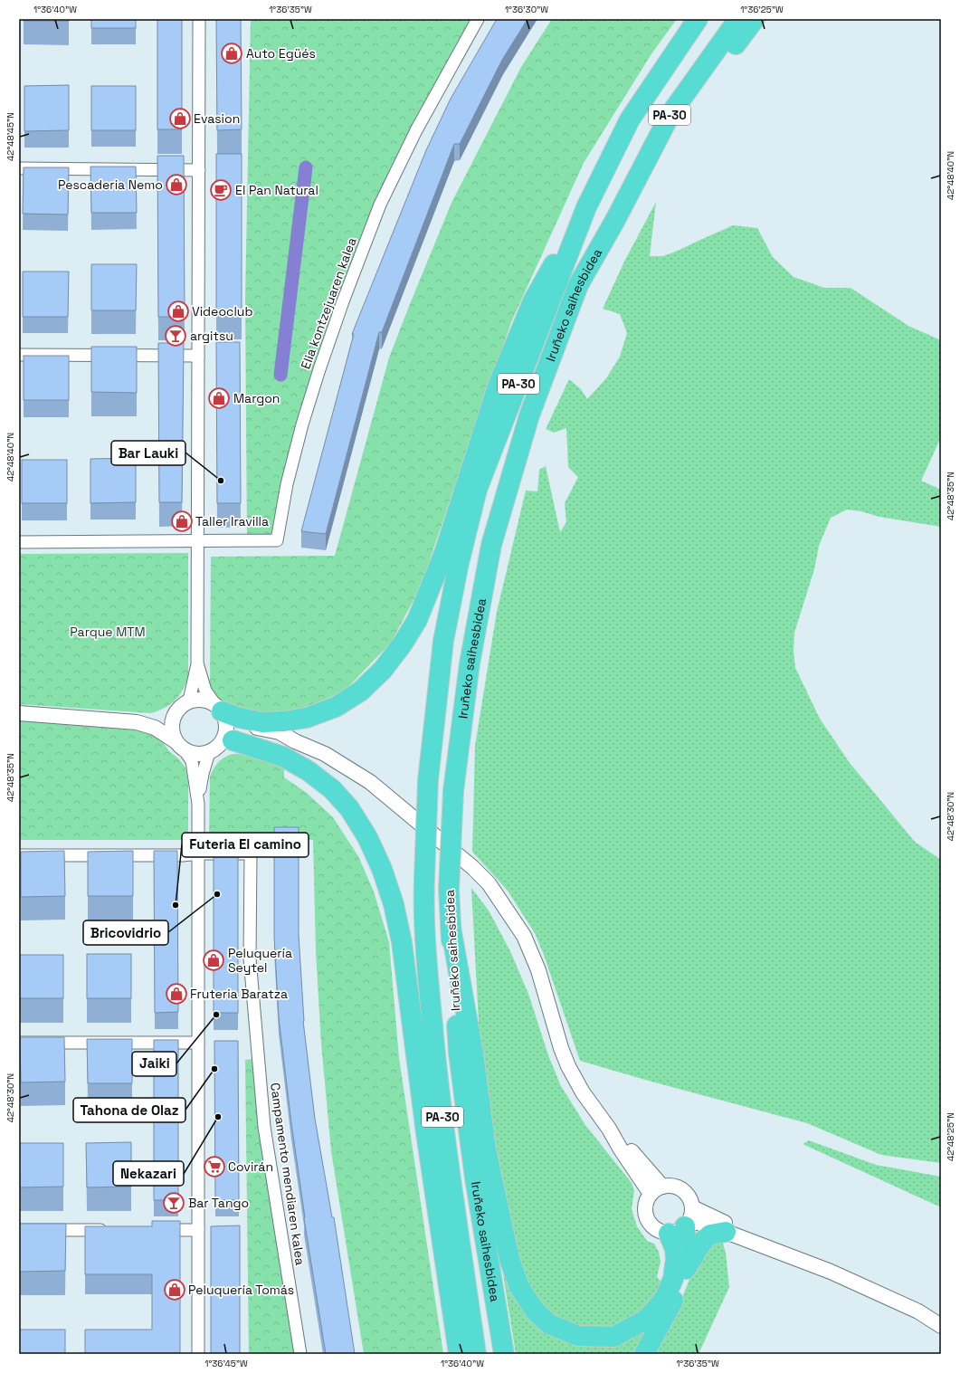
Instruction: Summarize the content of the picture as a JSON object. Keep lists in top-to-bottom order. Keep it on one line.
{"streets":{"highway":["PA-30","Iruñeko saihesbidea"],"street":["Elia kontzejuaren kalea","Campamento mendiaren kalea"]},"parks":["Parque MTM"],"places":{"shop":["Auto Egüés","Evasion","Pescaderia Nemo","Videoclub","Margon","Taller Iravilla","Peluquería Seytel","Fruteria Baratza","Peluquería Tomás"],"cafe":["El Pan Natural"],"bar":["argitsu","Bar Tango"],"other":["Bar Lauki","Bricovidrio","Futeria El camino","Jaiki","Tahona de Olaz","Nekazari"],"supermarket":["Covirán"]},"coordinates":["1°36'40\"W","1°36'35\"W","1°36'30\"W","1°36'25\"W","42°48'45\"N","42°48'40\"N","42°48'35\"N","42°48'30\"N","42°48'25\"N","1°36'45\"W"]}
